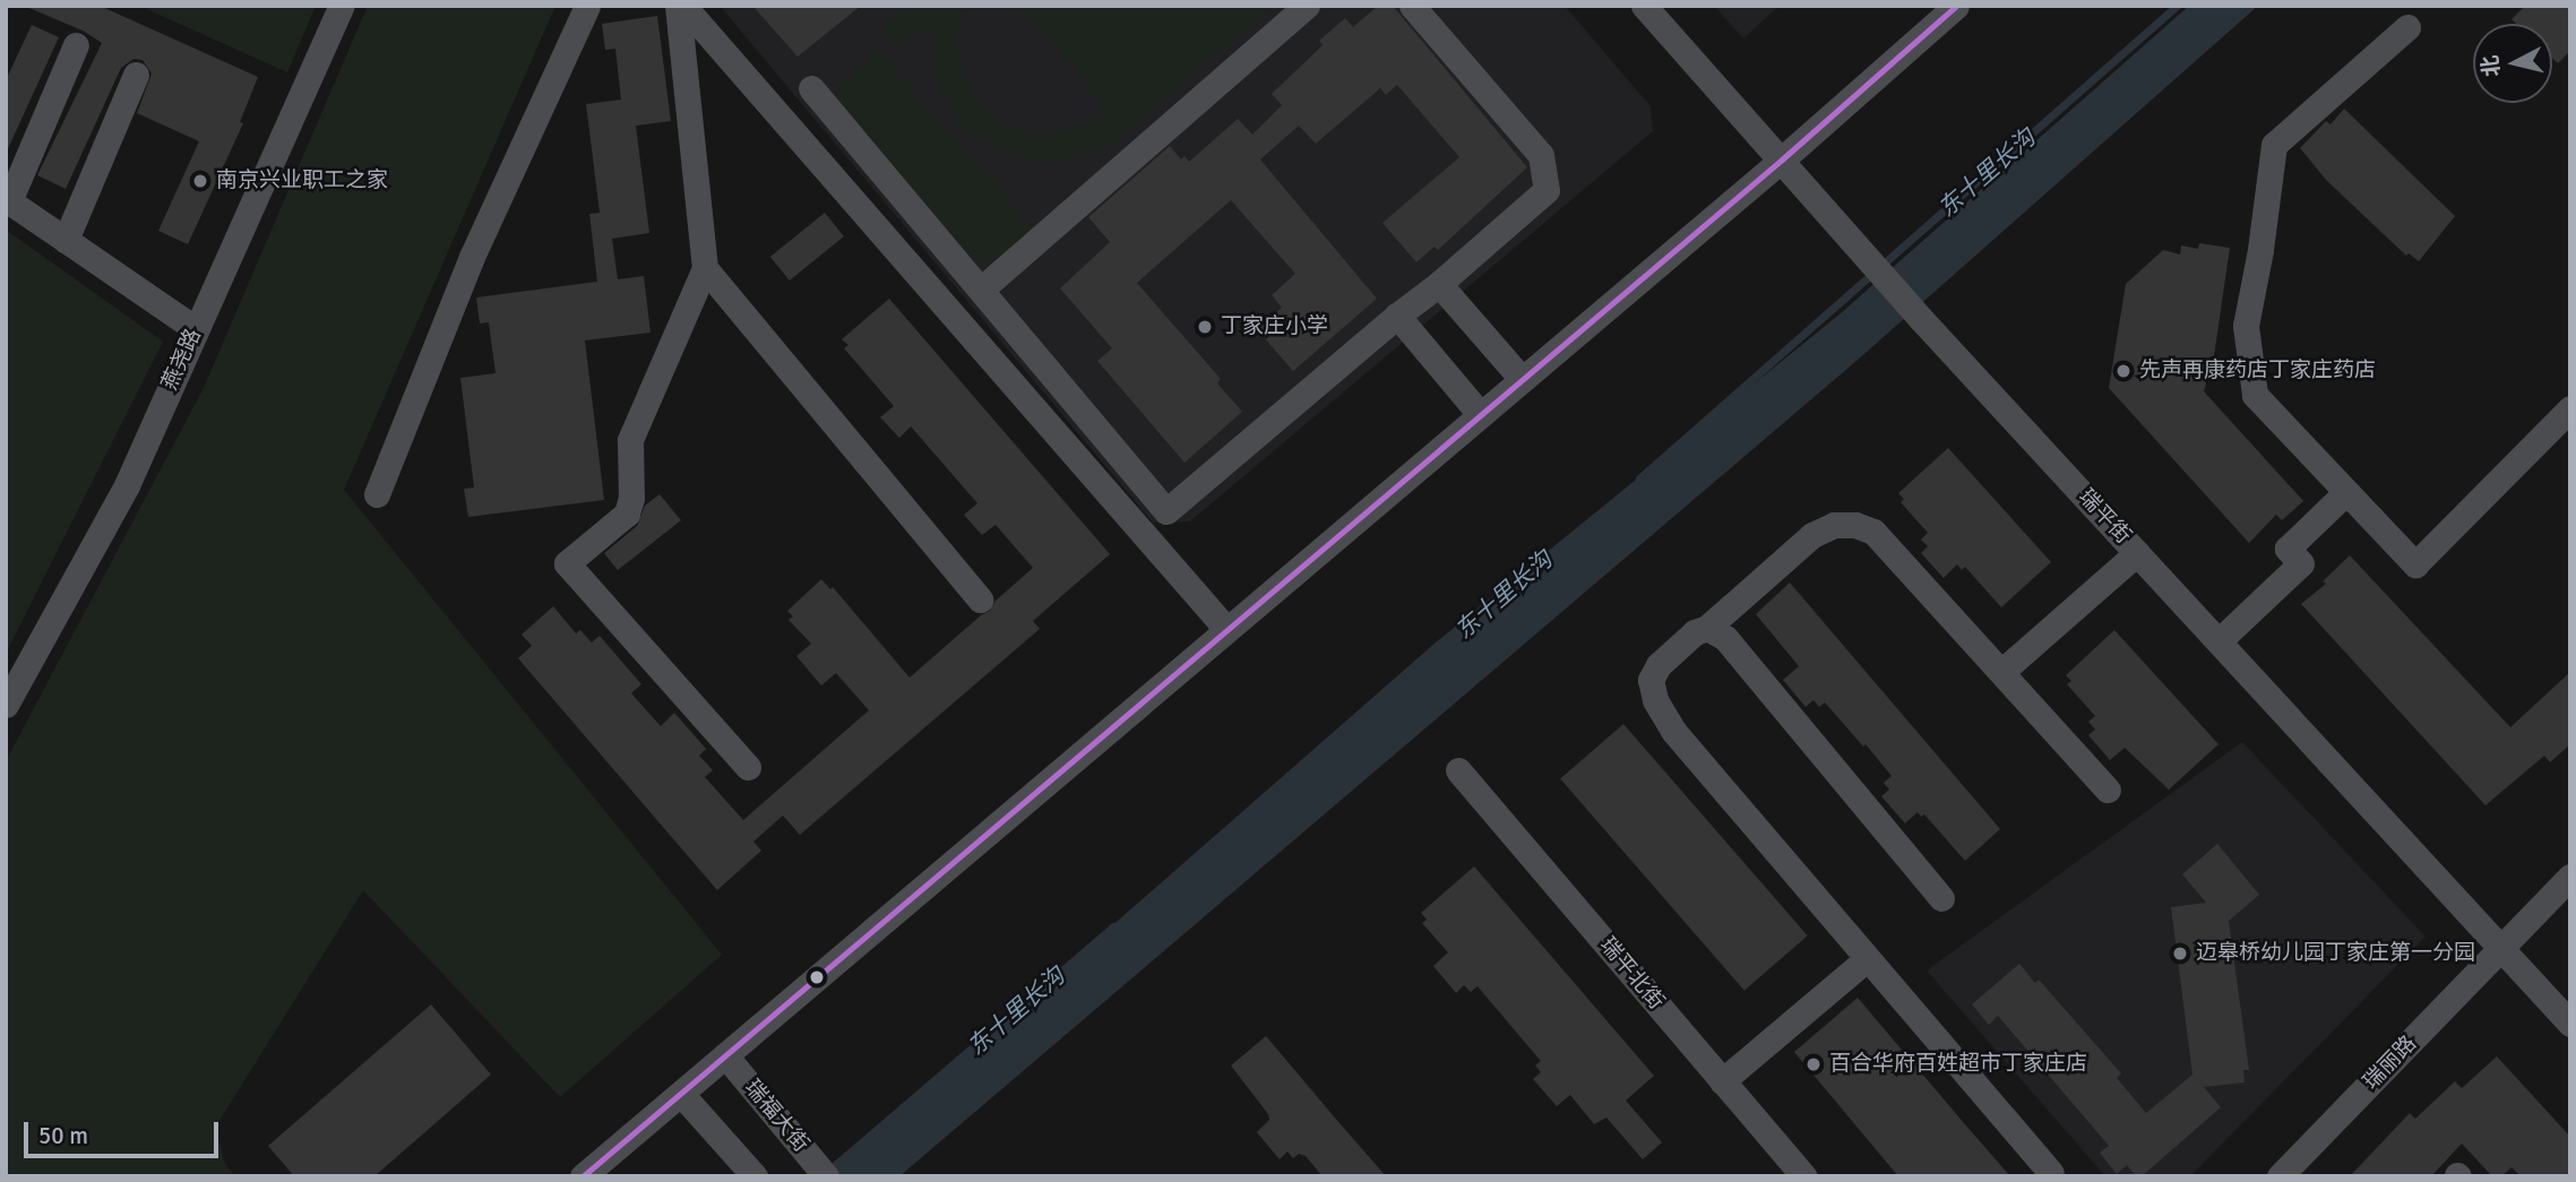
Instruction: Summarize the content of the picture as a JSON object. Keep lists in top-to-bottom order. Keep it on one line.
{"streets":{"street":["燕尧路","瑞平街","瑞平北街","瑞丽路","瑞福大街"]},"crossings":[["瑞平街","瑞丽路"]],"water":["东十里长沟"],"places":["南京兴业职工之家","丁家庄小学","先声再康药店丁家庄药店","迈皋桥幼儿园丁家庄第一分园","百合华府百姓超市丁家庄店"],"scale_bar":"50 m","north":"left"}
